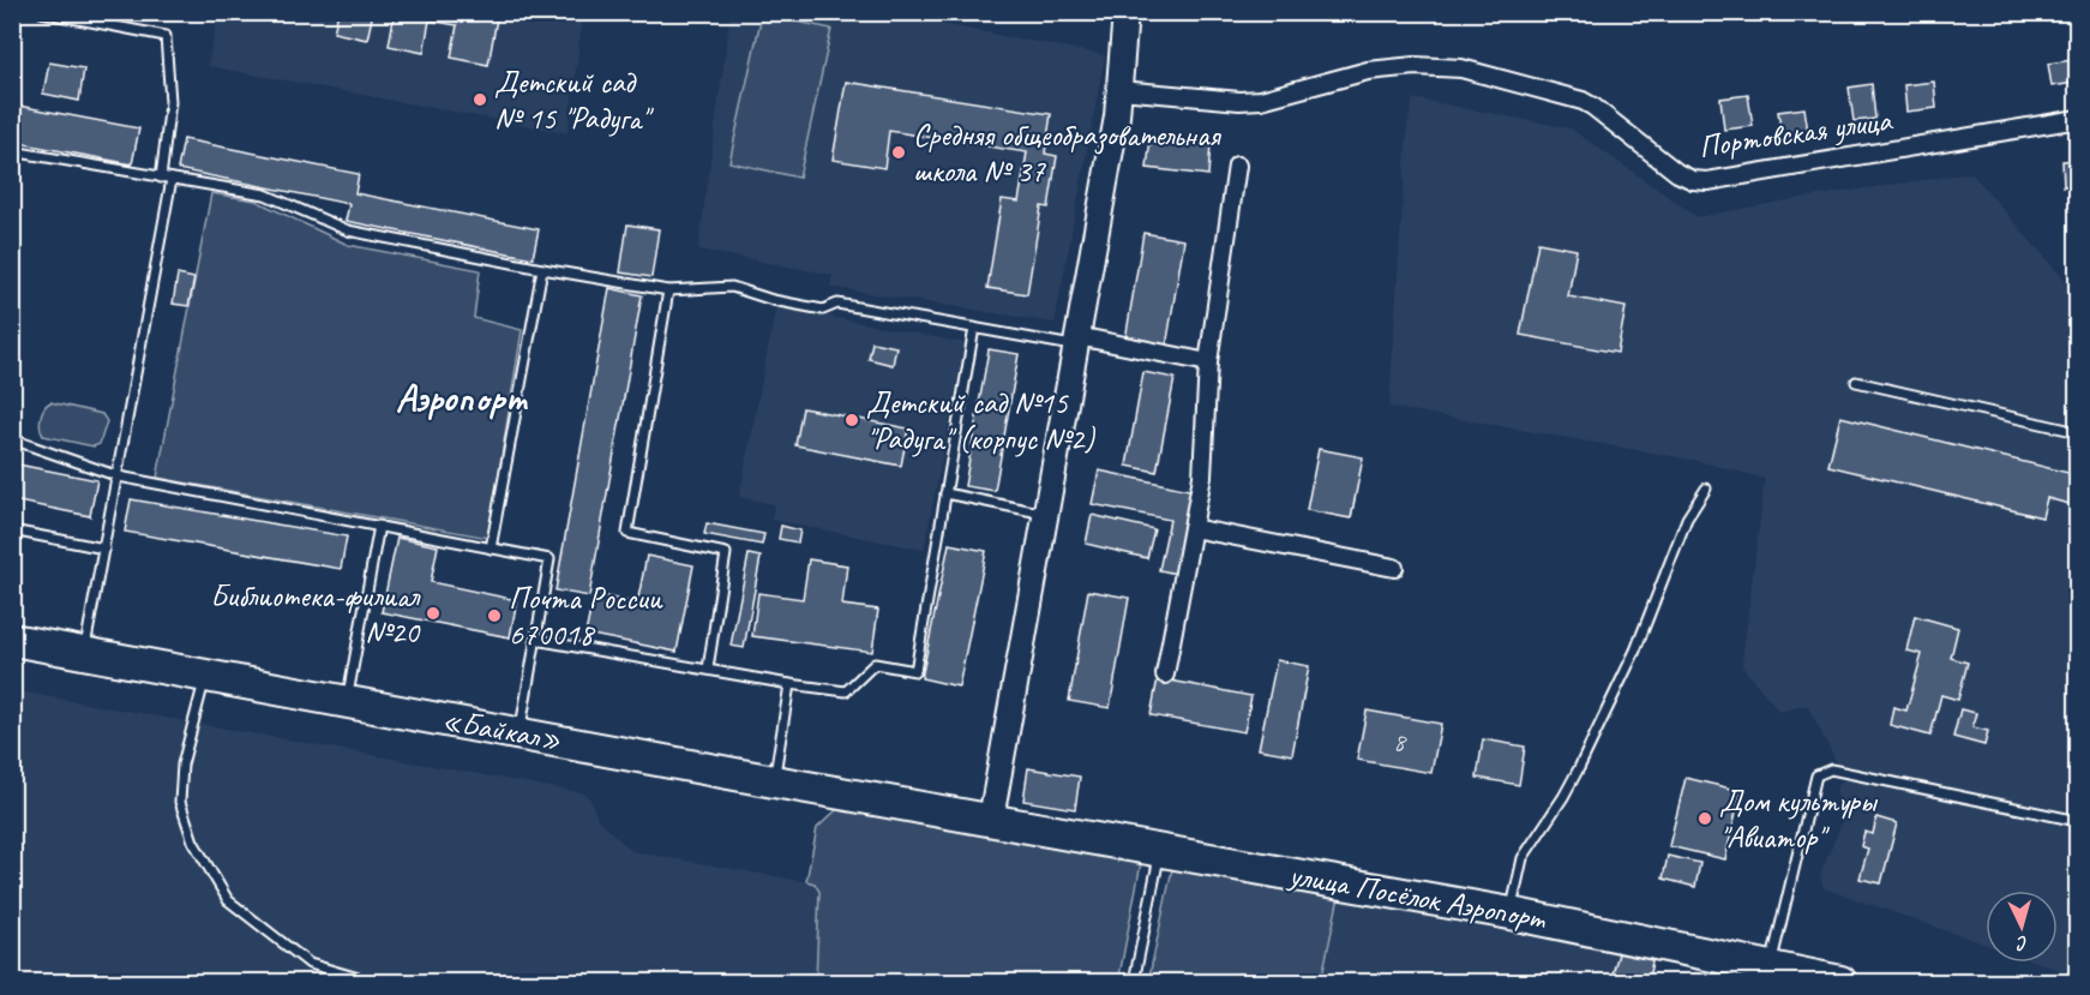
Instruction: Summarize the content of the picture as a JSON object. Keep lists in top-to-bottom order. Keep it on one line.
{"streets":{"highway":["«Байкал»","улица Посёлок Аэропорт"],"street":["Портовская улица"]},"crossings":[["«Байкал»","улица Посёлок Аэропорт"]],"districts":["Аэропорт"],"places":["Детский сад № 15 \"Радуга\"","Средняя общеобразовательная школа № 37","Детский сад №15 \"Радуга\" (корпус №2)","Библиотека-филиал №20","Почта России 670018","Дом культуры \"Авиатор\""],"house_numbers":["8"],"north":"bottom"}
